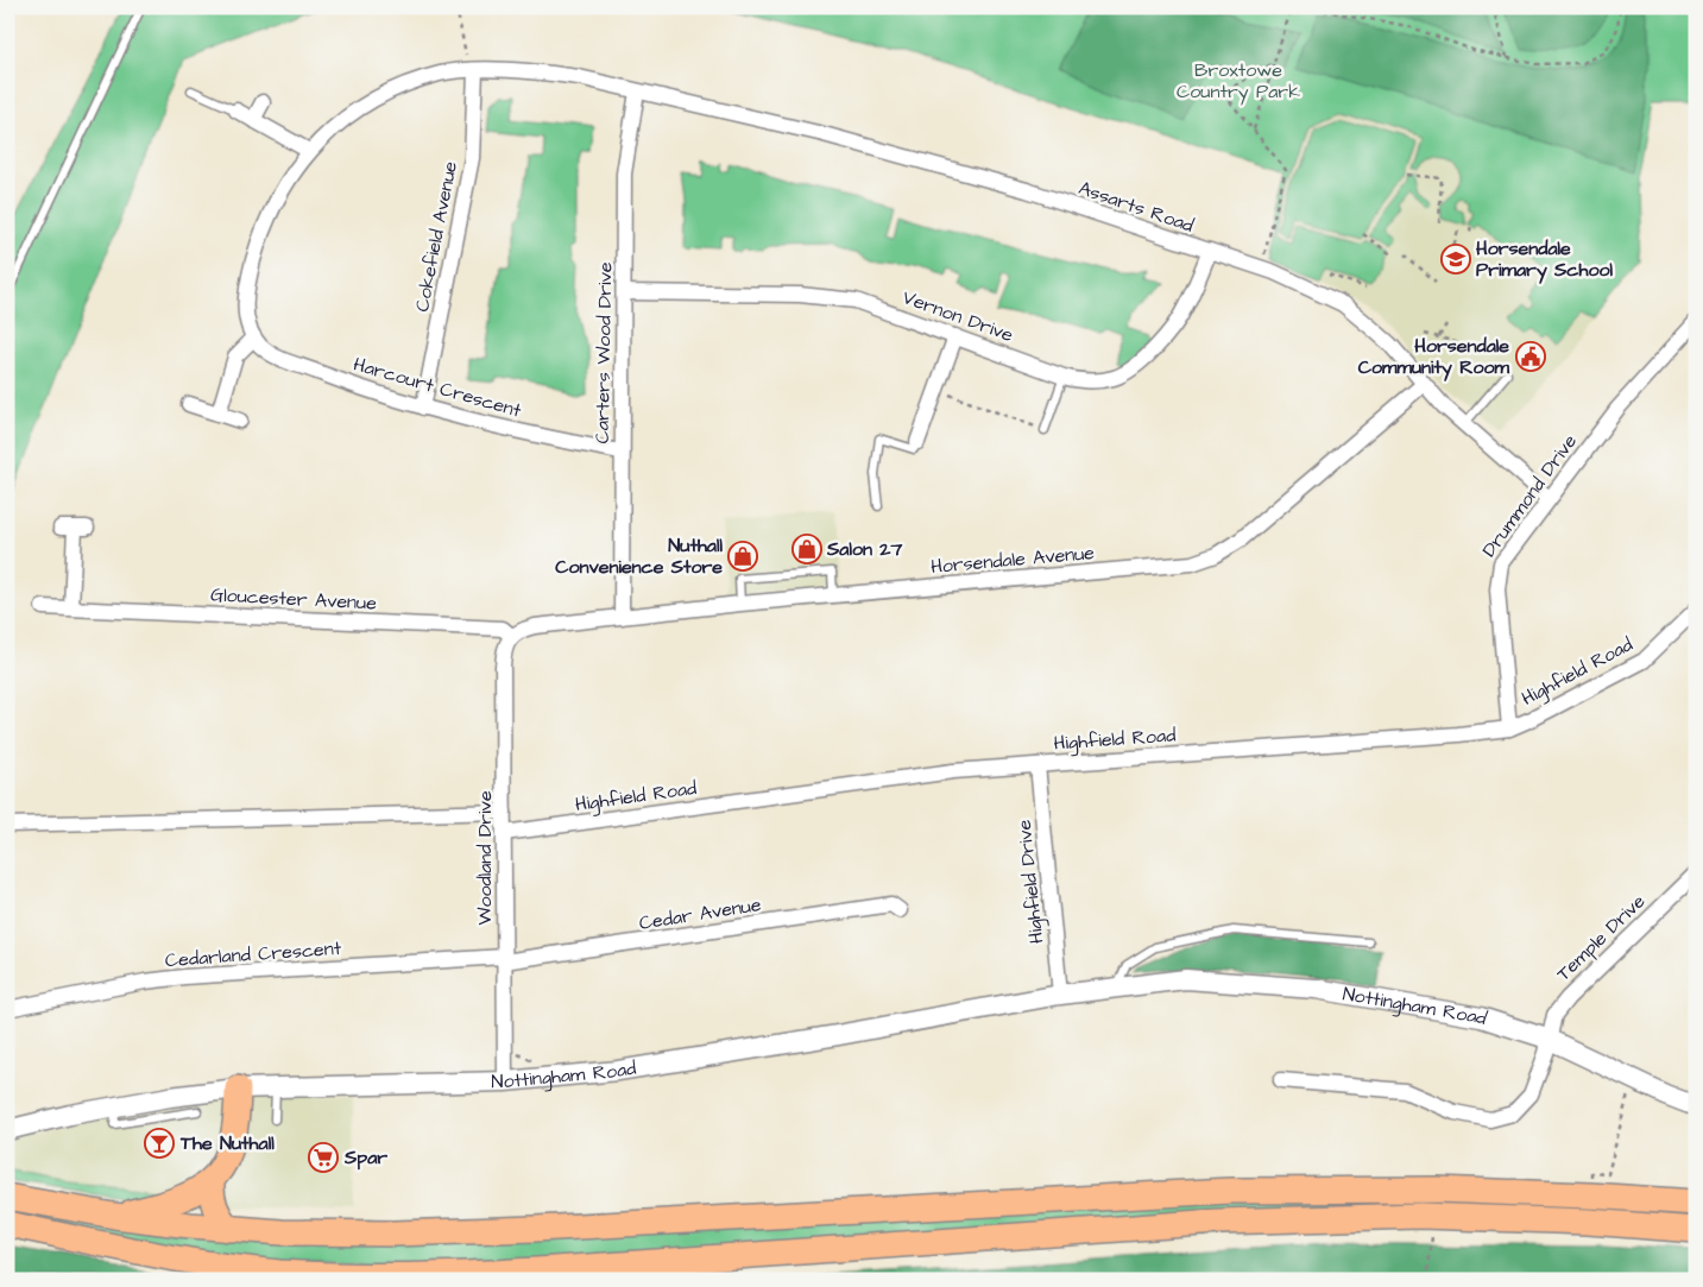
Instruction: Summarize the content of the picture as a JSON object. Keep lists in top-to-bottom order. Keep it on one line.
{"streets":{"street":["Assarts Road","Cokefield Avenue","Vernon Drive","Carters Wood Drive","Harcourt Crescent","Drummond Drive","Horsendale Avenue","Gloucester Avenue","Highfield Road","Woodland Drive","Highfield Drive","Cedar Avenue","Temple Drive","Cedarland Crescent","Nottingham Road"]},"crossings":[["Assarts Road","Vernon Drive"],["Assarts Road","Carters Wood Drive"],["Assarts Road","Drummond Drive"],["Assarts Road","Horsendale Avenue"],["Cokefield Avenue","Harcourt Crescent"],["Vernon Drive","Carters Wood Drive"],["Carters Wood Drive","Harcourt Crescent"],["Carters Wood Drive","Horsendale Avenue"],["Drummond Drive","Highfield Road"],["Horsendale Avenue","Gloucester Avenue"],["Horsendale Avenue","Woodland Drive"],["Gloucester Avenue","Woodland Drive"],["Highfield Road","Woodland Drive"],["Highfield Road","Highfield Drive"],["Woodland Drive","Cedar Avenue"],["Woodland Drive","Cedarland Crescent"],["Woodland Drive","Nottingham Road"],["Highfield Drive","Nottingham Road"],["Cedar Avenue","Cedarland Crescent"],["Temple Drive","Nottingham Road"]],"parks":["Broxtowe Country Park"],"places":{"school or university":["Horsendale Primary School"],"public building":["Horsendale Community Room"],"shop":["Salon 27","Nuthall Convenience Store"],"bar":["The Nuthall"],"supermarket":["Spar"]}}
